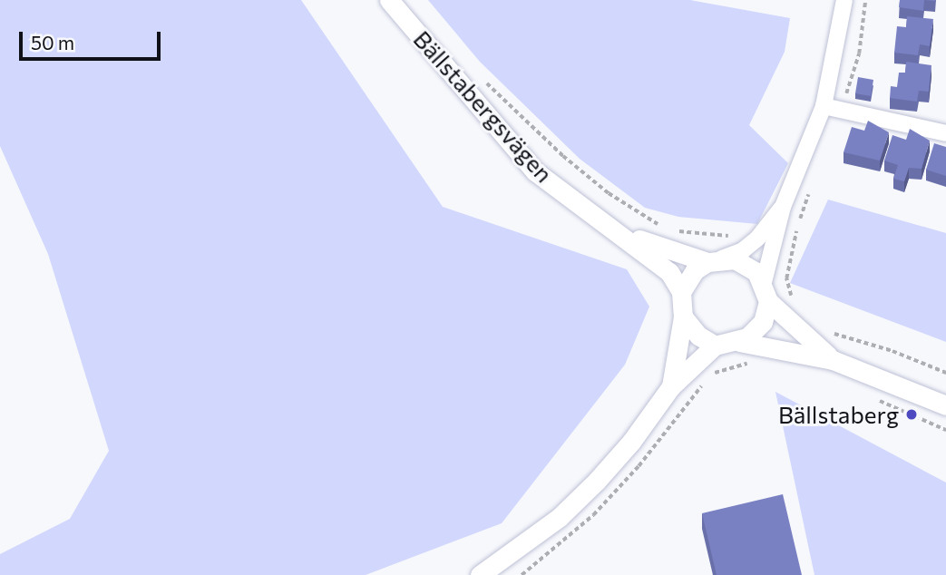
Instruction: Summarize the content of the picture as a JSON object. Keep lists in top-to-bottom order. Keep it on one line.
{"streets":{"street":["Bällstabergsvägen"]},"places":["Bällstaberg"],"scale_bar":"50 m"}
